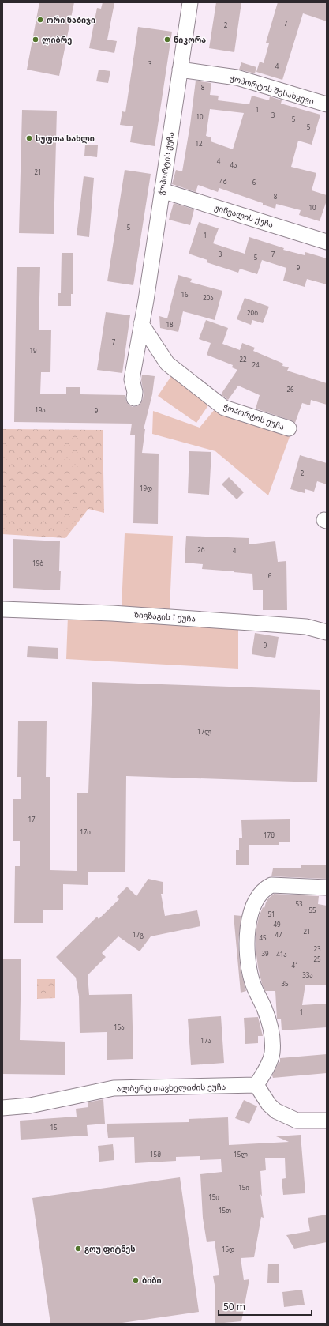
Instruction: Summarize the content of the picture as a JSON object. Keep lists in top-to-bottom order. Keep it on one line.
{"streets":{"street":["ჭოპორტის შესახვევი","ჭოპორტის ქუჩა","ჟინვალის ქუჩა","ზიგზაგის I ქუჩა","ალბერტ თავხელიძის ქუჩა"]},"crossings":[["ჭოპორტის შესახვევი","ჭოპორტის ქუჩა"],["ჭოპორტის ქუჩა","ჟინვალის ქუჩა"]],"places":["ორი ნაბიჯი","ლიბრე","ნიკორა","სუფთა სახლი","გოუ ფიტნეს","ბიბი"],"house_numbers":["7","2","3","4","8","1","3","10","5","5","12","4","4ა","21","4ბ","6","8","10","5","1","3","7","5","9","16","20ა","20ბ","18","7","19","22","24","26","19ა","9","2","19დ","2ბ","4","19ბ","6","9","17ლ","17","17ი","17მ","53","55","51","49","21","17გ","47","45","23","39","41ა","25","41","33ა","35","1","15ა","17ა","15","15მ","15ლ","15ი","15ი","15თ","15დ"],"scale_bar":"50 m"}
